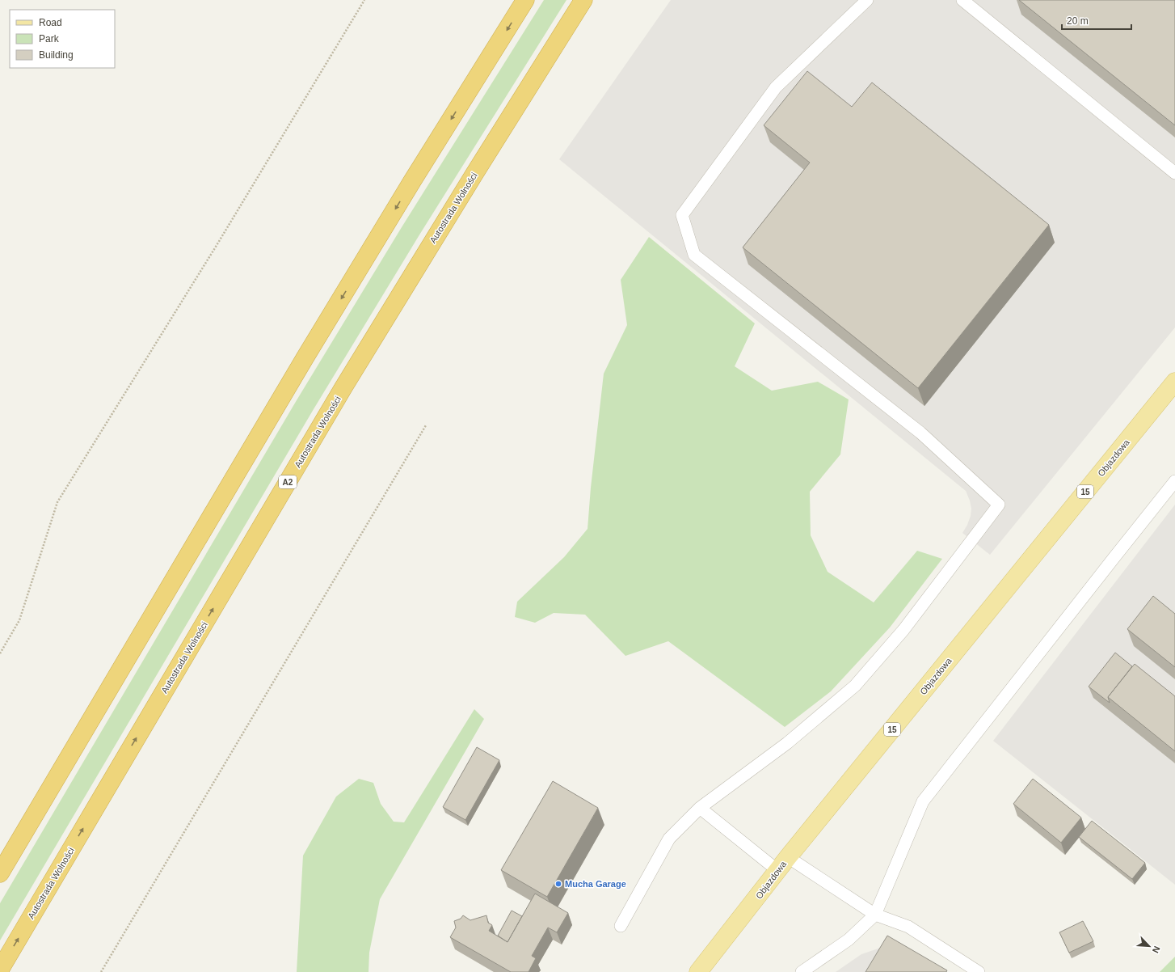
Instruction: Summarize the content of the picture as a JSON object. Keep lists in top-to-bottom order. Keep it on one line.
{"streets":{"highway":["Autostrada Wolności","A2"],"main road":["Objazdowa","15"]},"places":["Mucha Garage"],"legend":["Road","Park","Building"],"scale_bar":"20 m","north":"bottom right"}
